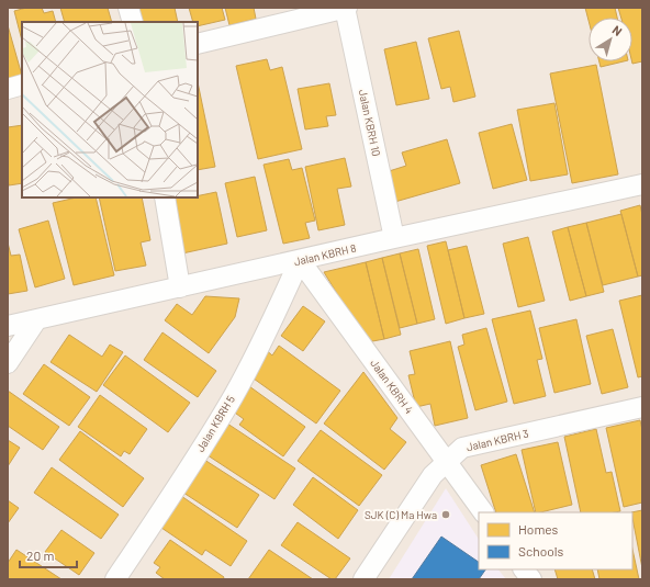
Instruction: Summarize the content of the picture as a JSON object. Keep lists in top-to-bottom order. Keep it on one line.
{"streets":{"street":["Jalan KBRH 10","Jalan KBRH 8","Jalan KBRH 4","Jalan KBRH 5","Jalan KBRH 3"]},"crossings":[["Jalan KBRH 10","Jalan KBRH 8"],["Jalan KBRH 8","Jalan KBRH 4"],["Jalan KBRH 8","Jalan KBRH 5"],["Jalan KBRH 4","Jalan KBRH 5"],["Jalan KBRH 4","Jalan KBRH 3"]],"places":["SJK (C) Ma Hwa"],"legend":["Homes","Schools"],"scale_bar":"20 m","north":"top right"}
